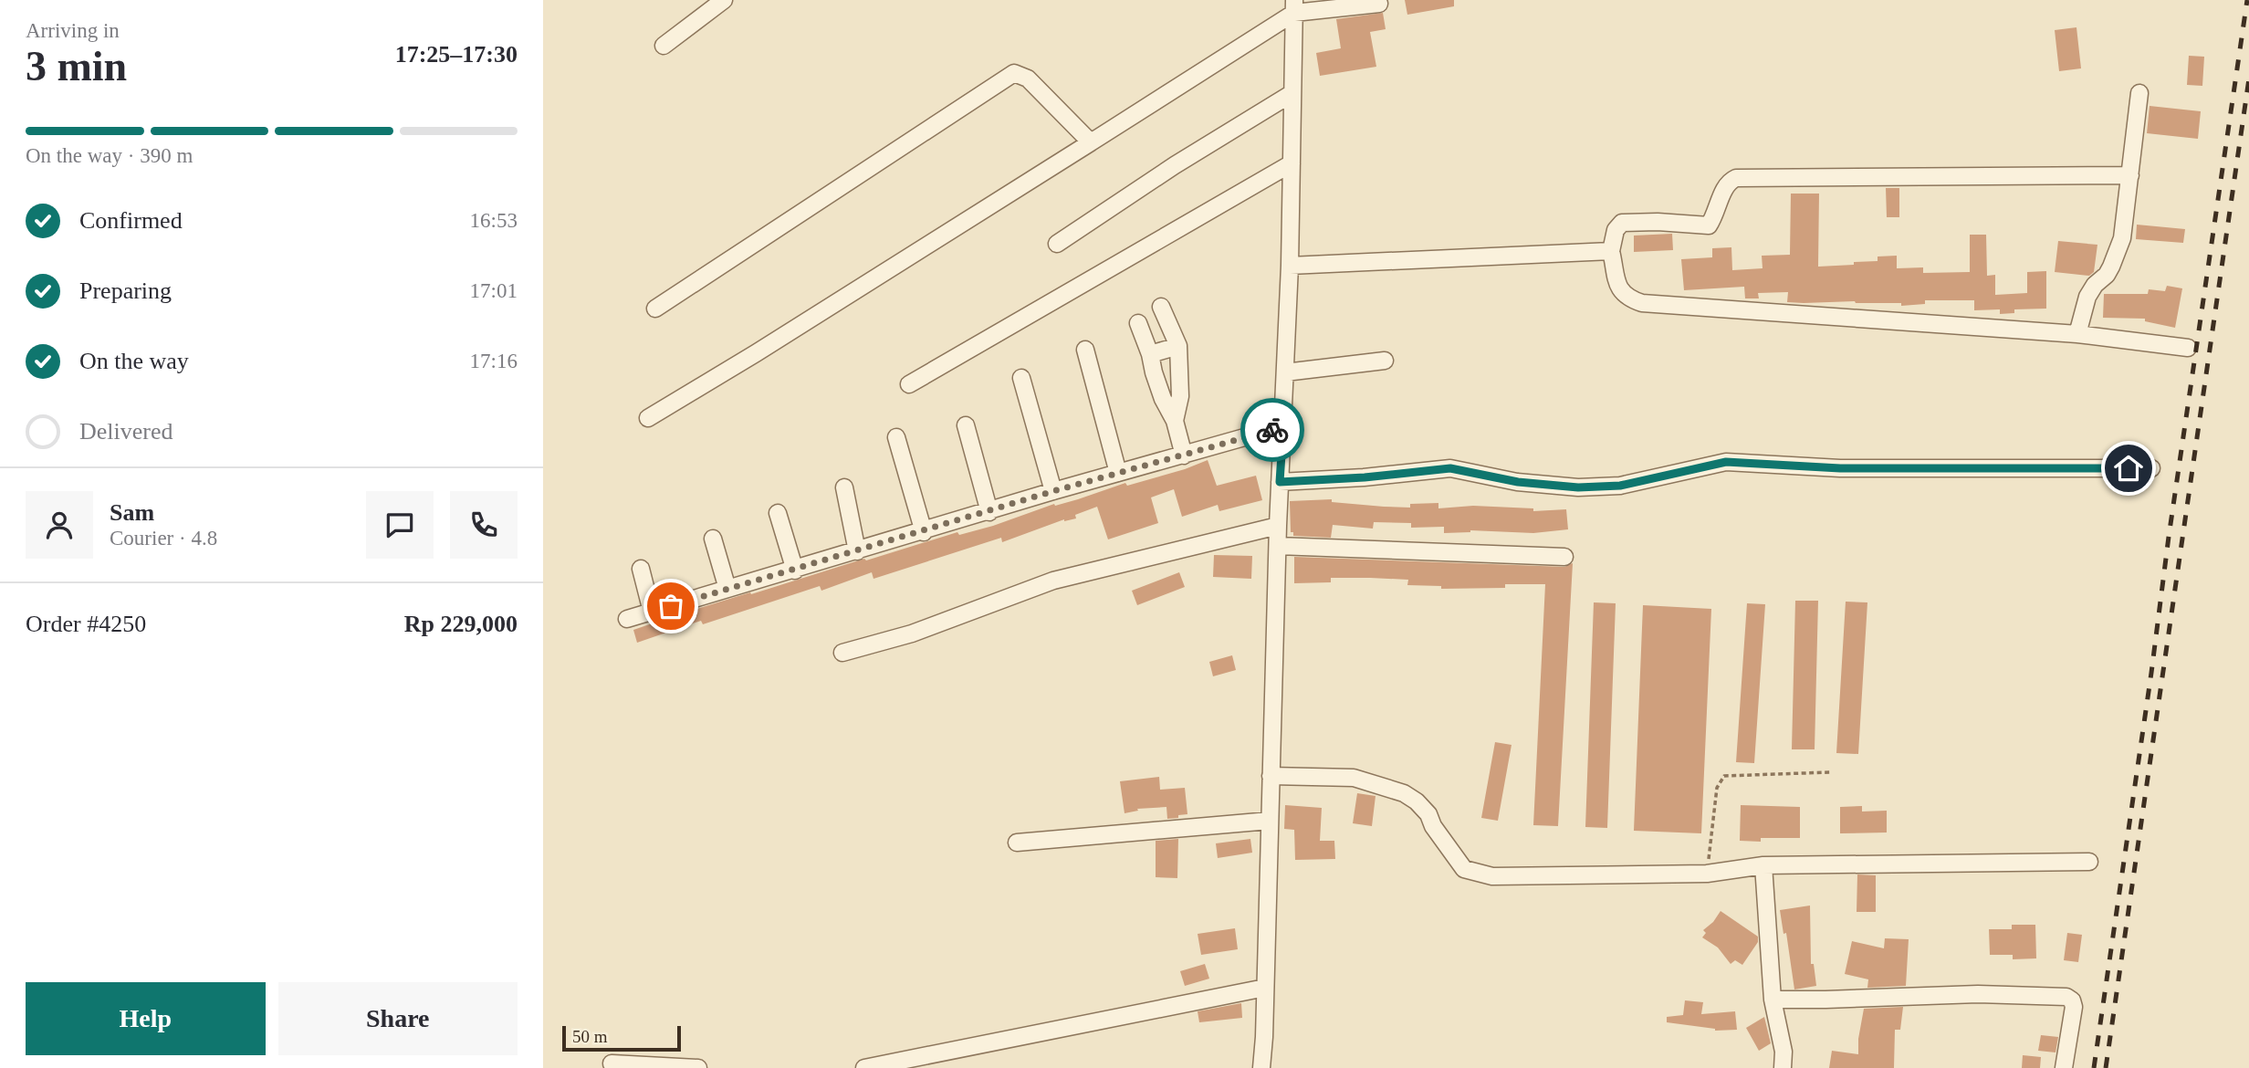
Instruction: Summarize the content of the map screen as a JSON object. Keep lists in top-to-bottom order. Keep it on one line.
{"scale_bar":"50 m","page":{"heading":["3 min","Arriving in","17:25–17:30"],"panel":["Sam","Courier · 4.8","Order #4250","Rp 229,000"],"bar":"On the way · 390 m","list":[["Confirmed","16:53"],["Preparing","17:01"],["On the way","17:16"],"Delivered"],"buttons":["Help","Share"],"scale":"50 m"}}
